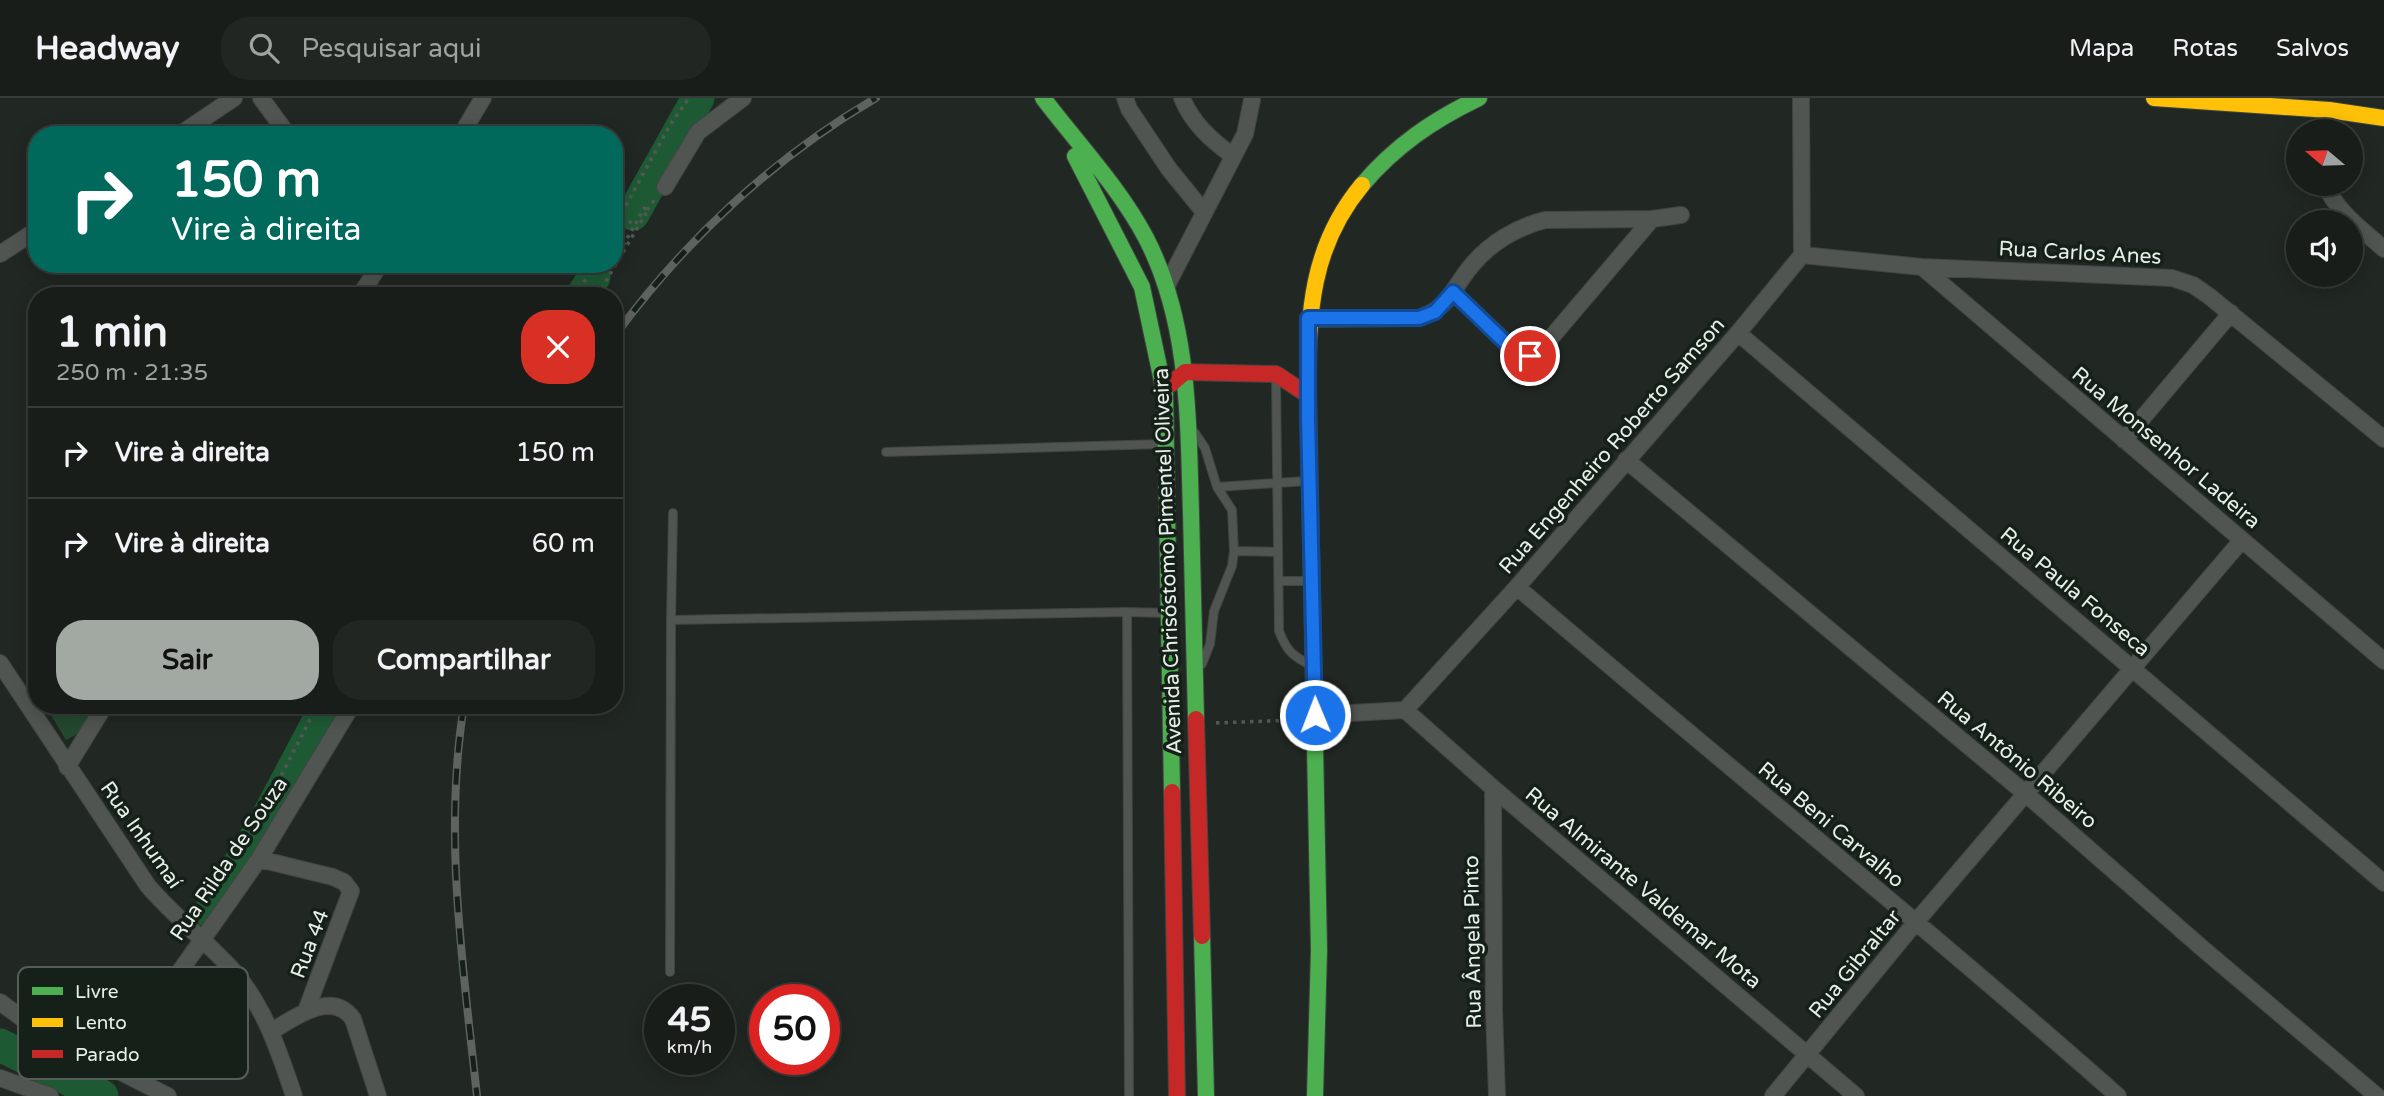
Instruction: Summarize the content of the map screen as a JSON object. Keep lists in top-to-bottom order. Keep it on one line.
{"streets":{"main road":["Avenida Chrisóstomo Pimentel Oliveira"],"street":["Rua Carlos Anes","Rua Engenheiro Roberto Samson","Rua Monsenhor Ladeira","Rua Paula Fonseca","Rua Antônio Ribeiro","Rua Beni Carvalho","Rua Inhumaí","Rua Rilda de Souza","Rua Almirante Valdemar Mota","Rua Ângela Pinto","Rua 44","Rua Gibraltar"]},"crossings":[["Rua Carlos Anes","Rua Engenheiro Roberto Samson"],["Rua Carlos Anes","Rua Monsenhor Ladeira"],["Rua Engenheiro Roberto Samson","Rua Paula Fonseca"],["Rua Engenheiro Roberto Samson","Rua Antônio Ribeiro"],["Rua Engenheiro Roberto Samson","Rua Beni Carvalho"],["Rua Engenheiro Roberto Samson","Rua Almirante Valdemar Mota"],["Rua Monsenhor Ladeira","Rua Gibraltar"],["Rua Paula Fonseca","Rua Gibraltar"],["Rua Antônio Ribeiro","Rua Gibraltar"],["Rua Beni Carvalho","Rua Gibraltar"],["Rua Inhumaí","Rua Rilda de Souza"],["Rua Rilda de Souza","Rua 44"],["Rua Almirante Valdemar Mota","Rua Ângela Pinto"],["Rua Almirante Valdemar Mota","Rua Gibraltar"]],"legend":["Livre","Lento","Parado"],"north":"left","page":{"header":"Headway","search":"Pesquisar aqui","nav":["Mapa","Rotas","Salvos"],"turn":["150 m","Vire à direita"],"heading":["1 min","250 m · 21:35"],"list":[{"name":"Vire à direita","value":"150 m"},{"name":"Vire à direita","value":"60 m"}],"buttons":["Sair","Compartilhar"],"speed":"45 km/h","limit":"50"}}
